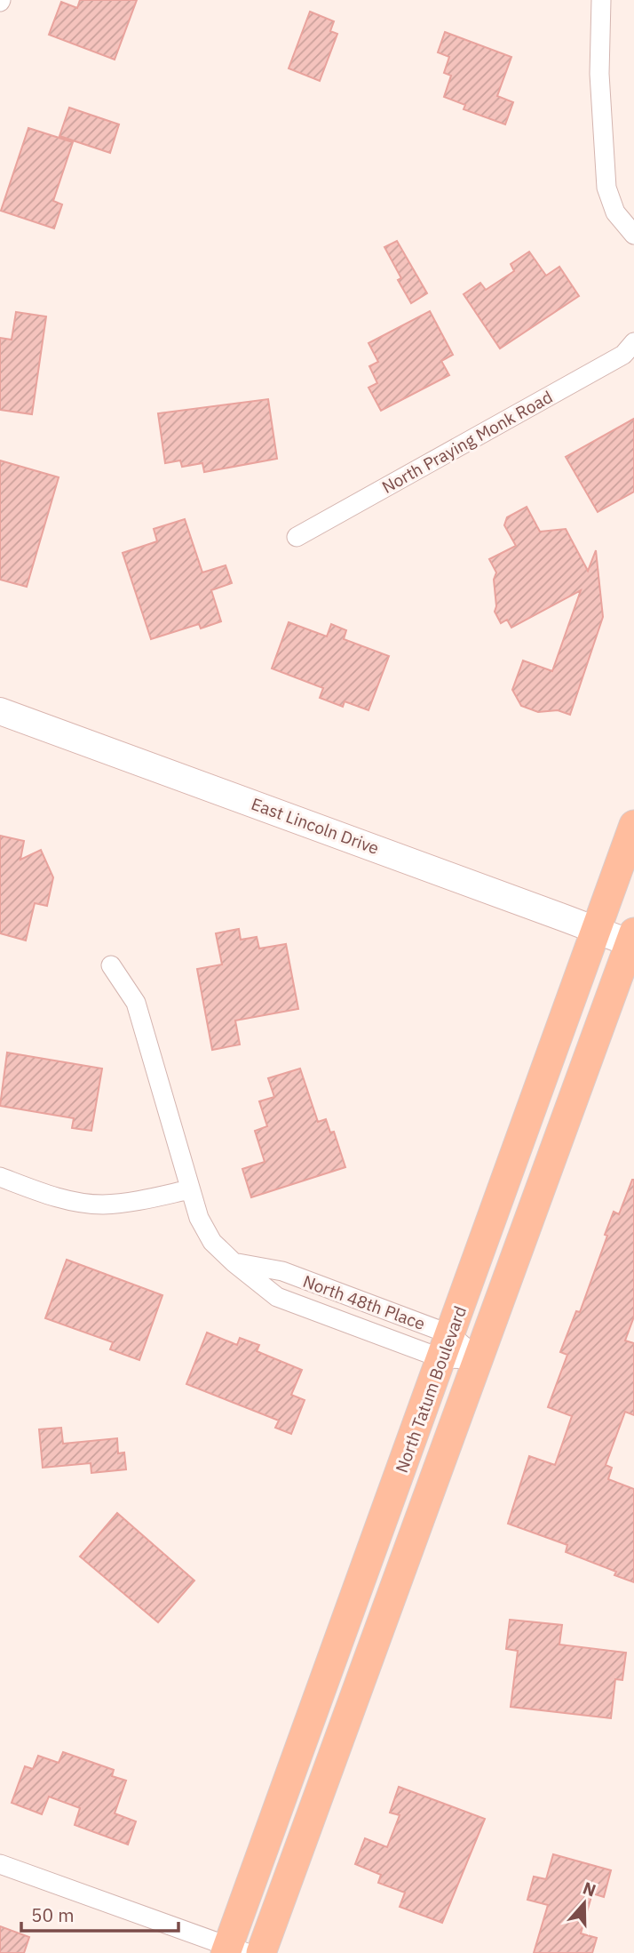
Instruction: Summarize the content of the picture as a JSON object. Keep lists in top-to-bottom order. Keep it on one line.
{"streets":{"main road":["East Lincoln Drive","North Tatum Boulevard"],"street":["North Praying Monk Road","North 48th Place"]},"crossings":[["East Lincoln Drive","North Tatum Boulevard"],["North 48th Place","North Tatum Boulevard"]],"scale_bar":"50 m","north":"top"}
